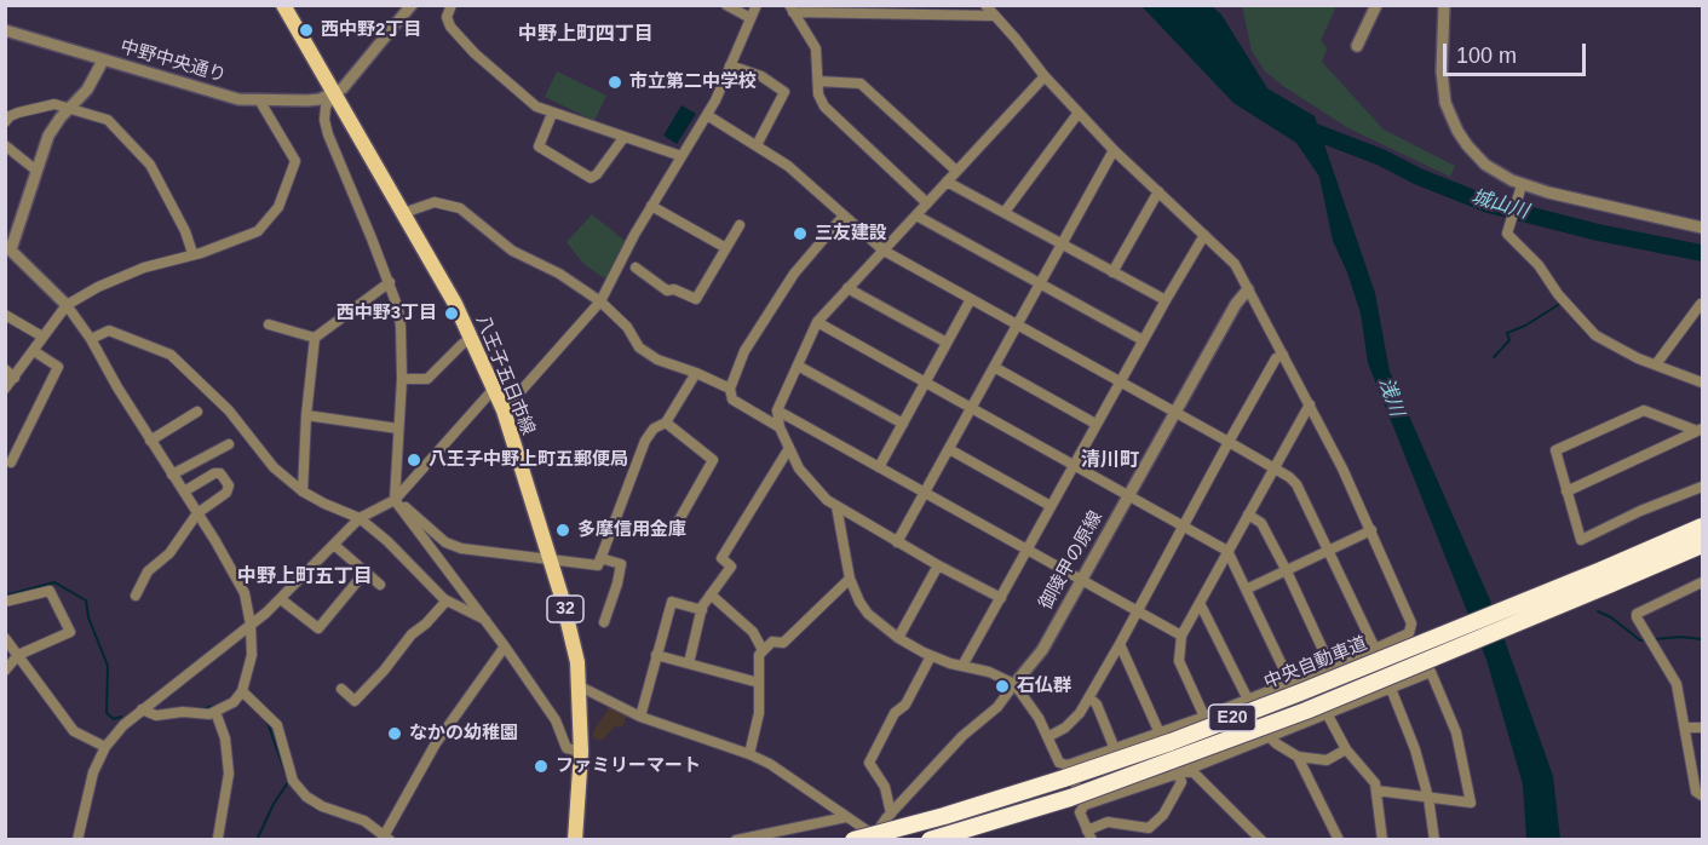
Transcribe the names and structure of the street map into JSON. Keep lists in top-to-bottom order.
{
  "streets": {
    "highway": ["中央自動車道", "E20"],
    "main road": ["八王子五日市線", "32"],
    "street": ["中野中央通り", "御陵甲の原線"]
  },
  "crossings": [
    ["中野中央通り", "八王子五日市線"]
  ],
  "districts": ["中野上町四丁目", "清川町", "中野上町五丁目"],
  "water": ["城山川", "浅川"],
  "places": [
    "西中野2丁目",
    "市立第二中学校",
    "三友建設",
    "西中野3丁目",
    "八王子中野上町五郵便局",
    "多摩信用金庫",
    "石仏群",
    "なかの幼稚園",
    "ファミリーマート"
  ],
  "scale_bar": "100 m"
}
